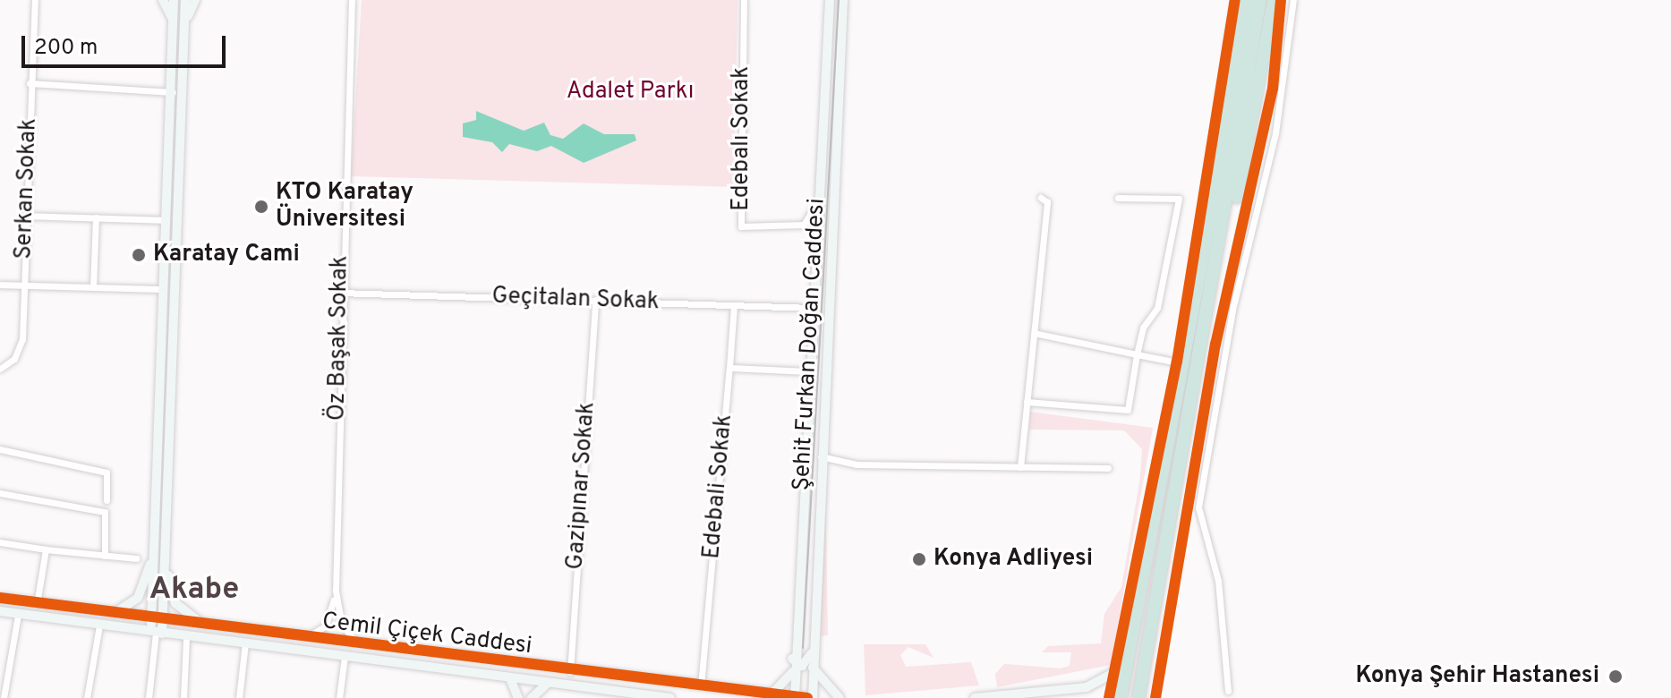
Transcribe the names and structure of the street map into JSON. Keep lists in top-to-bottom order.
{
  "streets": {
    "street": [
      "Edebalı Sokak",
      "Serkan Sokak",
      "Geçitalan Sokak",
      "Öz Başak Sokak",
      "Şehit Furkan Doğan Caddesi",
      "Gazipınar Sokak",
      "Edebali Sokak",
      "Cemil Çiçek Caddesi"
    ]
  },
  "crossings": [
    ["Edebalı Sokak", "Şehit Furkan Doğan Caddesi"],
    ["Geçitalan Sokak", "Öz Başak Sokak"],
    ["Geçitalan Sokak", "Şehit Furkan Doğan Caddesi"],
    ["Geçitalan Sokak", "Gazipınar Sokak"],
    ["Geçitalan Sokak", "Edebali Sokak"],
    ["Şehit Furkan Doğan Caddesi", "Cemil Çiçek Caddesi"],
    ["Gazipınar Sokak", "Cemil Çiçek Caddesi"],
    ["Edebali Sokak", "Cemil Çiçek Caddesi"]
  ],
  "districts": ["Akabe"],
  "parks": ["Adalet Parkı"],
  "places": [
    "KTO Karatay Üniversitesi",
    "Karatay Cami",
    "Konya Adliyesi",
    "Konya Şehir Hastanesi"
  ],
  "scale_bar": "200 m"
}
